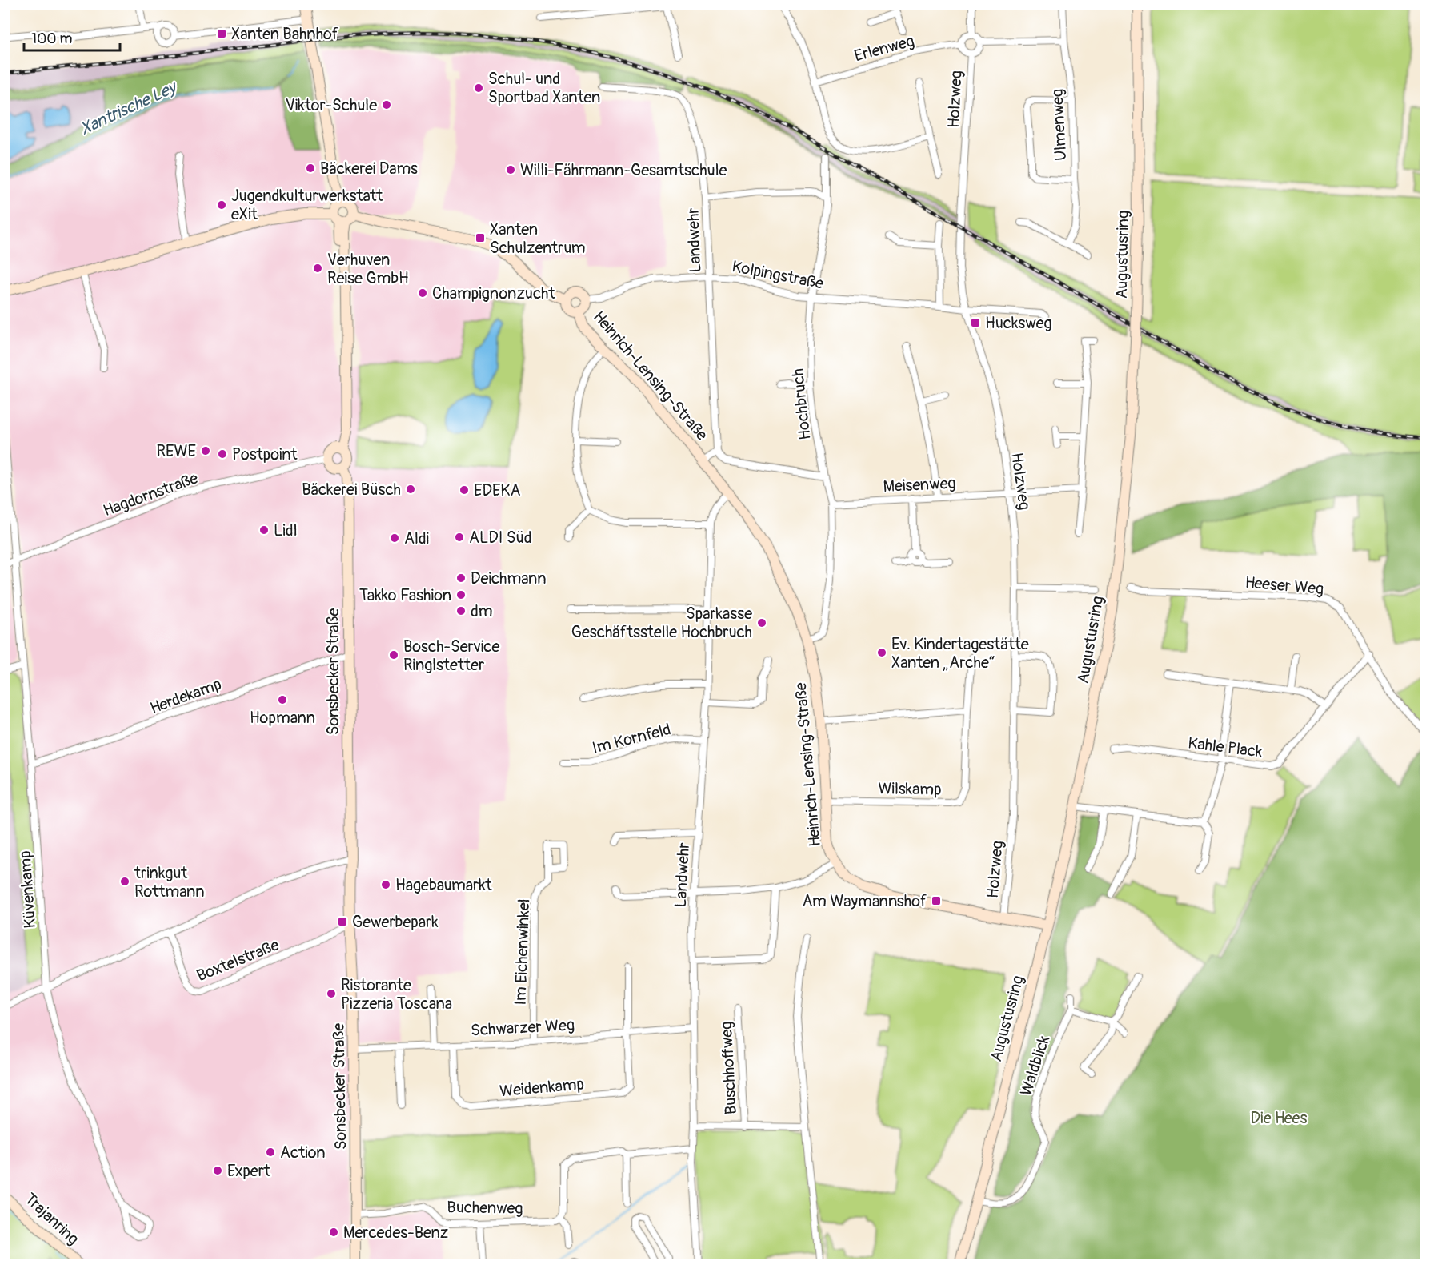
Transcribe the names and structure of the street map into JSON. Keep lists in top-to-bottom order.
{
  "streets": {
    "street": [
      "Erlenweg",
      "Holzweg",
      "Ulmenweg",
      "Landwehr",
      "Augustusring",
      "Kolpingstraße",
      "Heinrich-Lensing-Straße",
      "Hochbruch",
      "Meisenweg",
      "Hagdornstraße",
      "Heeser Weg",
      "Sonsbecker Straße",
      "Herdekamp",
      "Im Kornfeld",
      "Kahle Plack",
      "Wilskamp",
      "Küvenkamp",
      "Im Eichenwinkel",
      "Boxtelstraße",
      "Schwarzer Weg",
      "Waldblick",
      "Buschhoffweg",
      "Weidenkamp",
      "Buchenweg",
      "Trajanring"
    ]
  },
  "crossings": [
    ["Erlenweg", "Holzweg"],
    ["Holzweg", "Kolpingstraße"],
    ["Holzweg", "Heinrich-Lensing-Straße"],
    ["Holzweg", "Meisenweg"],
    ["Landwehr", "Kolpingstraße"],
    ["Landwehr", "Heinrich-Lensing-Straße"],
    ["Landwehr", "Im Kornfeld"],
    ["Landwehr", "Schwarzer Weg"],
    ["Augustusring", "Heinrich-Lensing-Straße"],
    ["Augustusring", "Waldblick"],
    ["Kolpingstraße", "Heinrich-Lensing-Straße"],
    ["Kolpingstraße", "Hochbruch"],
    ["Heinrich-Lensing-Straße", "Hochbruch"],
    ["Heinrich-Lensing-Straße", "Wilskamp"],
    ["Hochbruch", "Meisenweg"],
    ["Hagdornstraße", "Sonsbecker Straße"],
    ["Hagdornstraße", "Küvenkamp"],
    ["Heeser Weg", "Kahle Plack"],
    ["Sonsbecker Straße", "Herdekamp"],
    ["Sonsbecker Straße", "Boxtelstraße"],
    ["Sonsbecker Straße", "Schwarzer Weg"],
    ["Sonsbecker Straße", "Buchenweg"],
    ["Herdekamp", "Küvenkamp"],
    ["Im Eichenwinkel", "Schwarzer Weg"],
    ["Schwarzer Weg", "Weidenkamp"]
  ],
  "water": ["Xantrische Ley"],
  "parks": ["Die Hees"],
  "places": {
    "transit": [
      "Xanten Bahnhof",
      "Xanten Schulzentrum",
      "Hucksweg",
      "Am Waymannshof",
      "Gewerbepark"
    ],
    "other": [
      "Schul- und Sportbad Xanten",
      "Viktor-Schule",
      "Bäckerei Dams",
      "Willi-Fährmann-Gesamtschule",
      "Jugendkulturwerkstatt eXit",
      "Verhuven Reise GmbH",
      "Champignonzucht",
      "REWE",
      "Postpoint",
      "Bäckerei Büsch",
      "EDEKA",
      "Lidl",
      "ALDI Süd",
      "Aldi",
      "Deichmann",
      "Takko Fashion",
      "dm",
      "Sparkasse Geschäftsstelle Hochbruch",
      "Ev. Kindertagestätte Xanten „Arche“",
      "Bosch-Service Ringlstetter",
      "Hopmann",
      "trinkgut Rottmann",
      "Hagebaumarkt",
      "Ristorante Pizzeria Toscana",
      "Action",
      "Expert",
      "Mercedes-Benz"
    ]
  },
  "scale_bar": "100 m"
}
